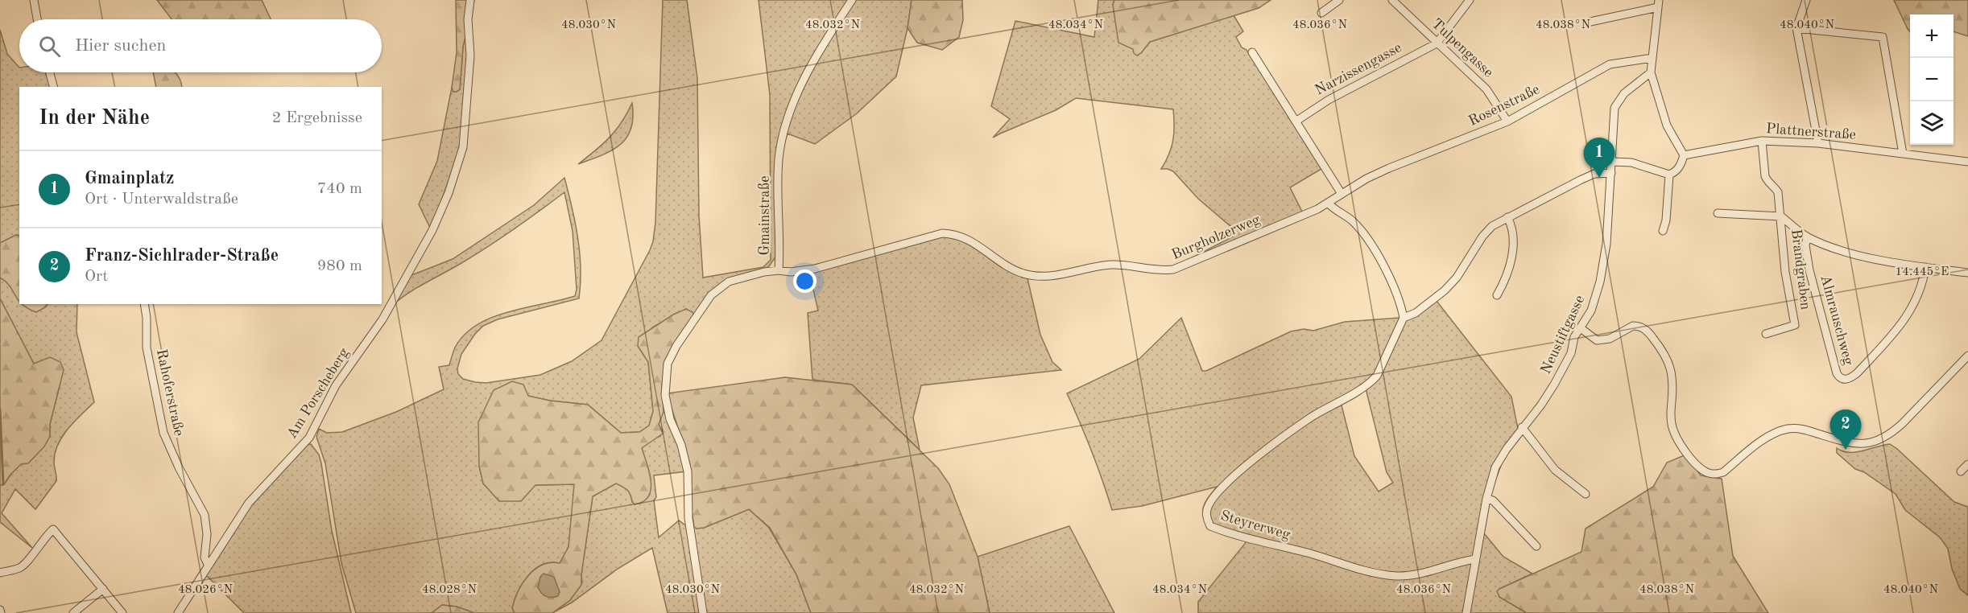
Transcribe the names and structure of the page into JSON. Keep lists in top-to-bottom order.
{
  "streets": {
    "street": [
      "Tulpengasse",
      "Narzissengasse",
      "Rosenstraße",
      "Plattnerstraße",
      "Gmainstraße",
      "Burgholzerweg",
      "Brandgraben",
      "Almrauschweg",
      "Neustiftgasse",
      "Rahoferstraße",
      "Am Porscheberg",
      "Steyrerweg"
    ]
  },
  "crossings": [
    ["Tulpengasse", "Narzissengasse"],
    ["Tulpengasse", "Rosenstraße"],
    ["Rosenstraße", "Burgholzerweg"],
    ["Gmainstraße", "Burgholzerweg"],
    ["Neustiftgasse", "Steyrerweg"],
    ["Rahoferstraße", "Am Porscheberg"]
  ],
  "page": {
    "map_buttons": ["+", "−"],
    "search": "Hier suchen",
    "heading": ["In der Nähe", "2 Ergebnisse"],
    "pins": ["1", "2"],
    "list": [
      {
        "mark": "1",
        "name": "Gmainplatz",
        "note": "Ort · Unterwaldstraße",
        "value": "740 m"
      },
      {
        "mark": "2",
        "name": "Franz-Sichlrader-Straße",
        "note": "Ort",
        "value": "980 m"
      }
    ]
  },
  "coordinates": [
    "48.036°N",
    "48.040°N",
    "48.030°N",
    "48.032°N",
    "48.034°N",
    "48.038°N",
    "14.445°E",
    "48.026°N",
    "48.028°N"
  ]
}
